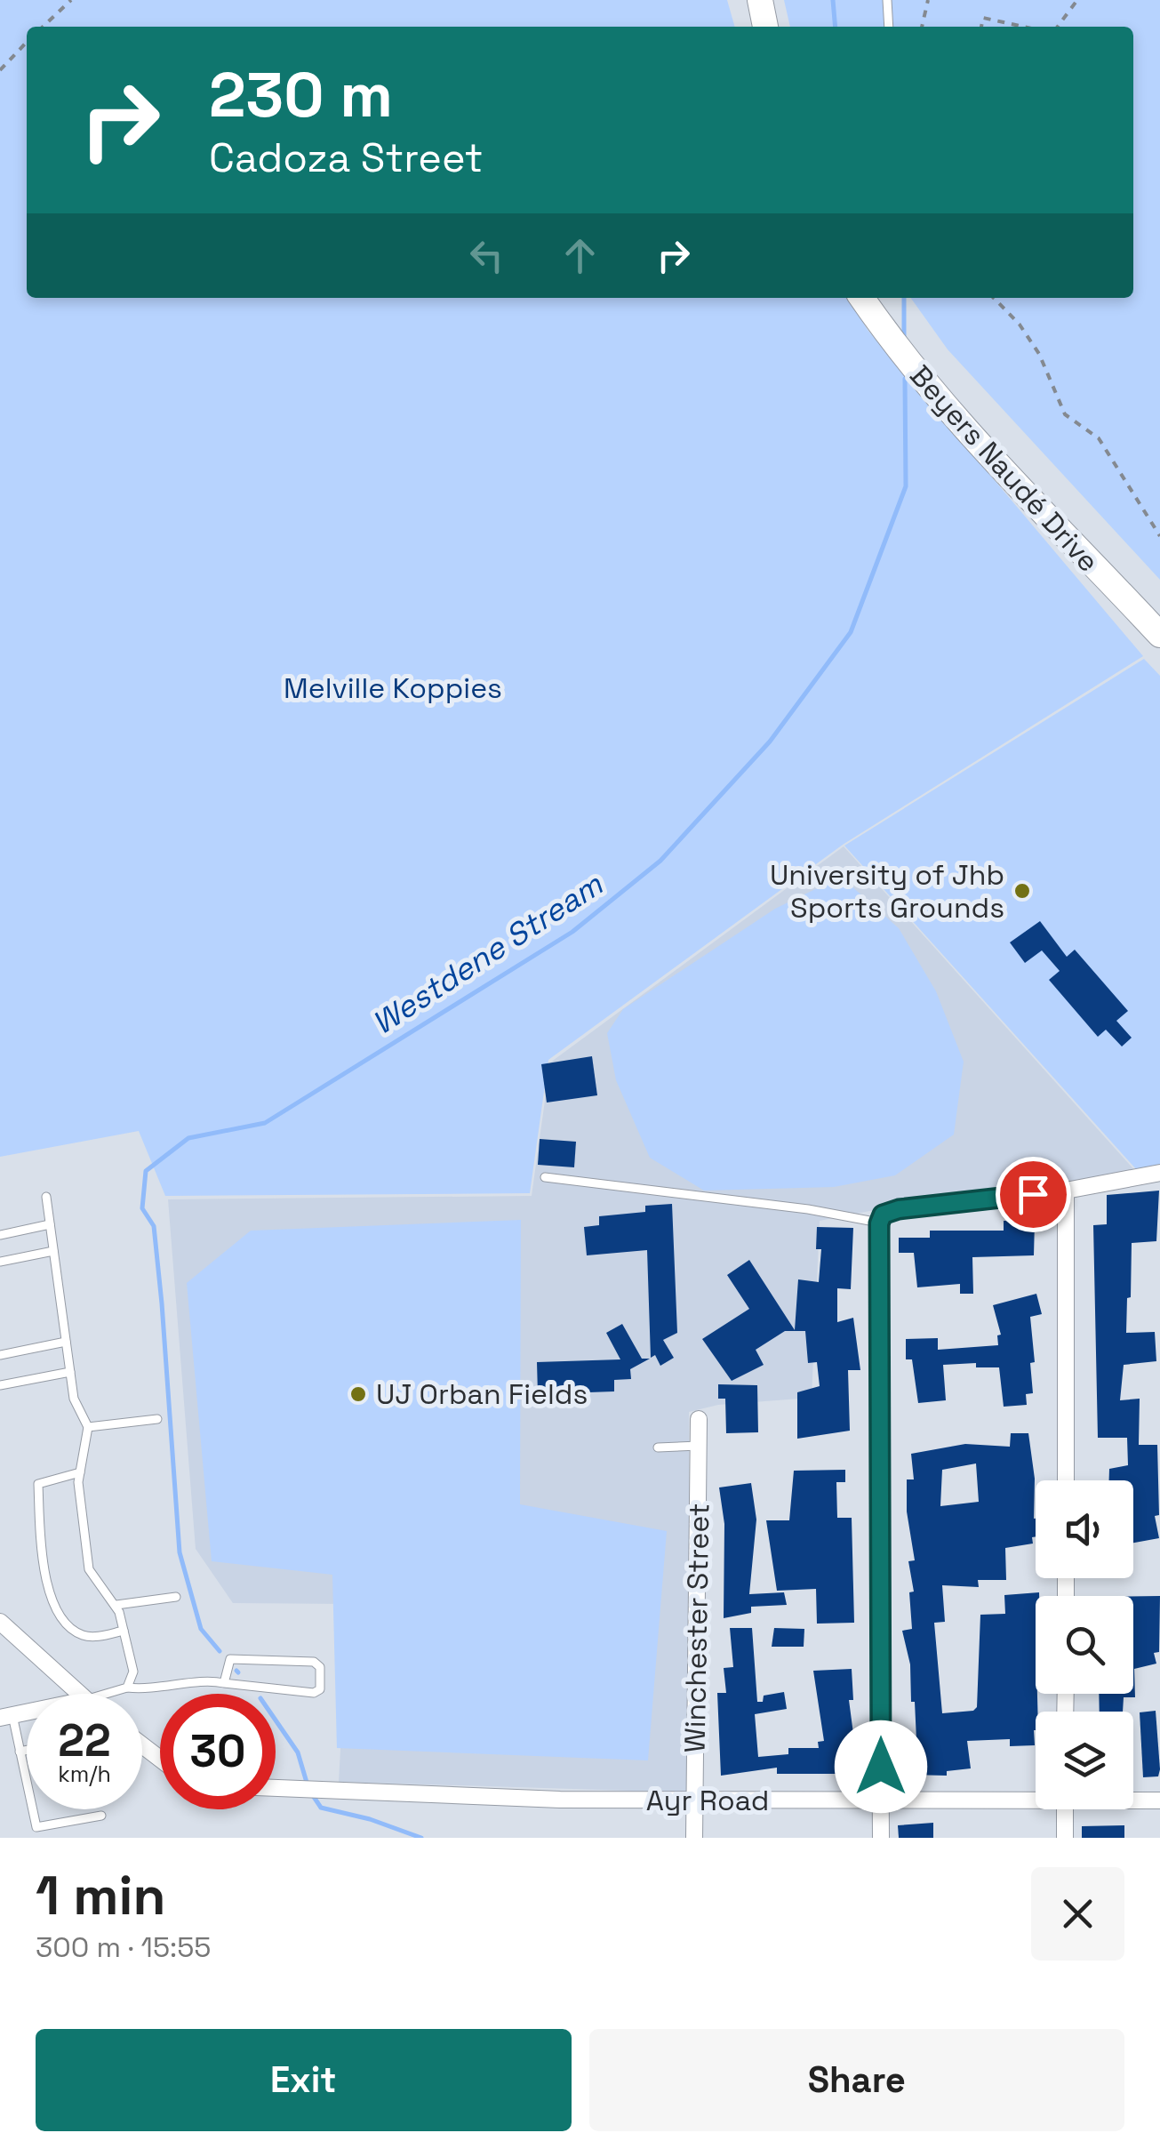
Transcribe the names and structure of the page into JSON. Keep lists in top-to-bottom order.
{
  "streets": {
    "main road": ["Beyers Naudé Drive"],
    "street": ["Winchester Street", "Ayr Road"]
  },
  "crossings": [
    ["Winchester Street", "Ayr Road"]
  ],
  "water": ["Westdene Stream"],
  "parks": ["Melville Koppies"],
  "places": ["University of Jhb Sports Grounds", "UJ Orban Fields"],
  "page": {
    "turn": ["230 m", "Cadoza Street"],
    "speed": "22 km/h",
    "limit": "30",
    "heading": ["1 min", "300 m · 15:55"],
    "buttons": ["Exit", "Share"]
  }
}
